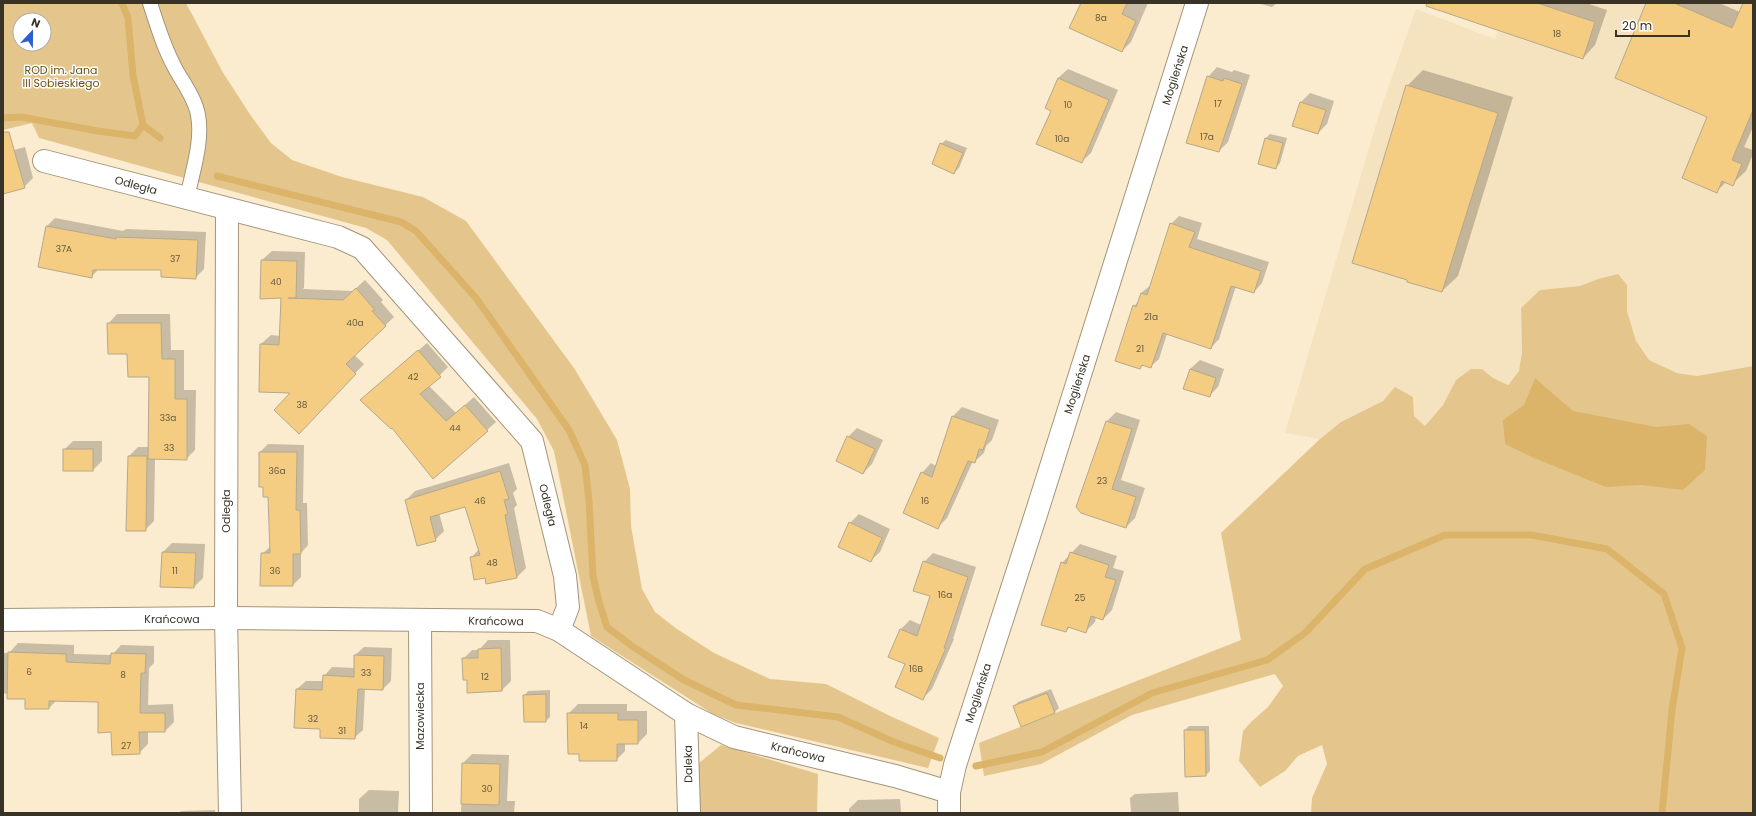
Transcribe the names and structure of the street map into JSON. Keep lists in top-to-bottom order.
{
  "streets": {
    "street": [
      "Mogileńska",
      "Odległa",
      "Krańcowa",
      "Mazowiecka",
      "Daleka"
    ]
  },
  "crossings": [
    ["Mogileńska", "Krańcowa"],
    ["Odległa", "Krańcowa"],
    ["Krańcowa", "Mazowiecka"],
    ["Krańcowa", "Daleka"]
  ],
  "parks": ["ROD im. Jana III Sobieskiego"],
  "house_numbers": [
    "8a",
    "18",
    "17",
    "10",
    "17a",
    "10a",
    "37A",
    "37",
    "40",
    "21a",
    "40a",
    "21",
    "42",
    "38",
    "33a",
    "44",
    "33",
    "36a",
    "23",
    "46",
    "16",
    "48",
    "11",
    "36",
    "16a",
    "25",
    "16B",
    "6",
    "33",
    "8",
    "12",
    "32",
    "14",
    "31",
    "27",
    "30"
  ],
  "scale_bar": "20 m",
  "north": "top"
}
